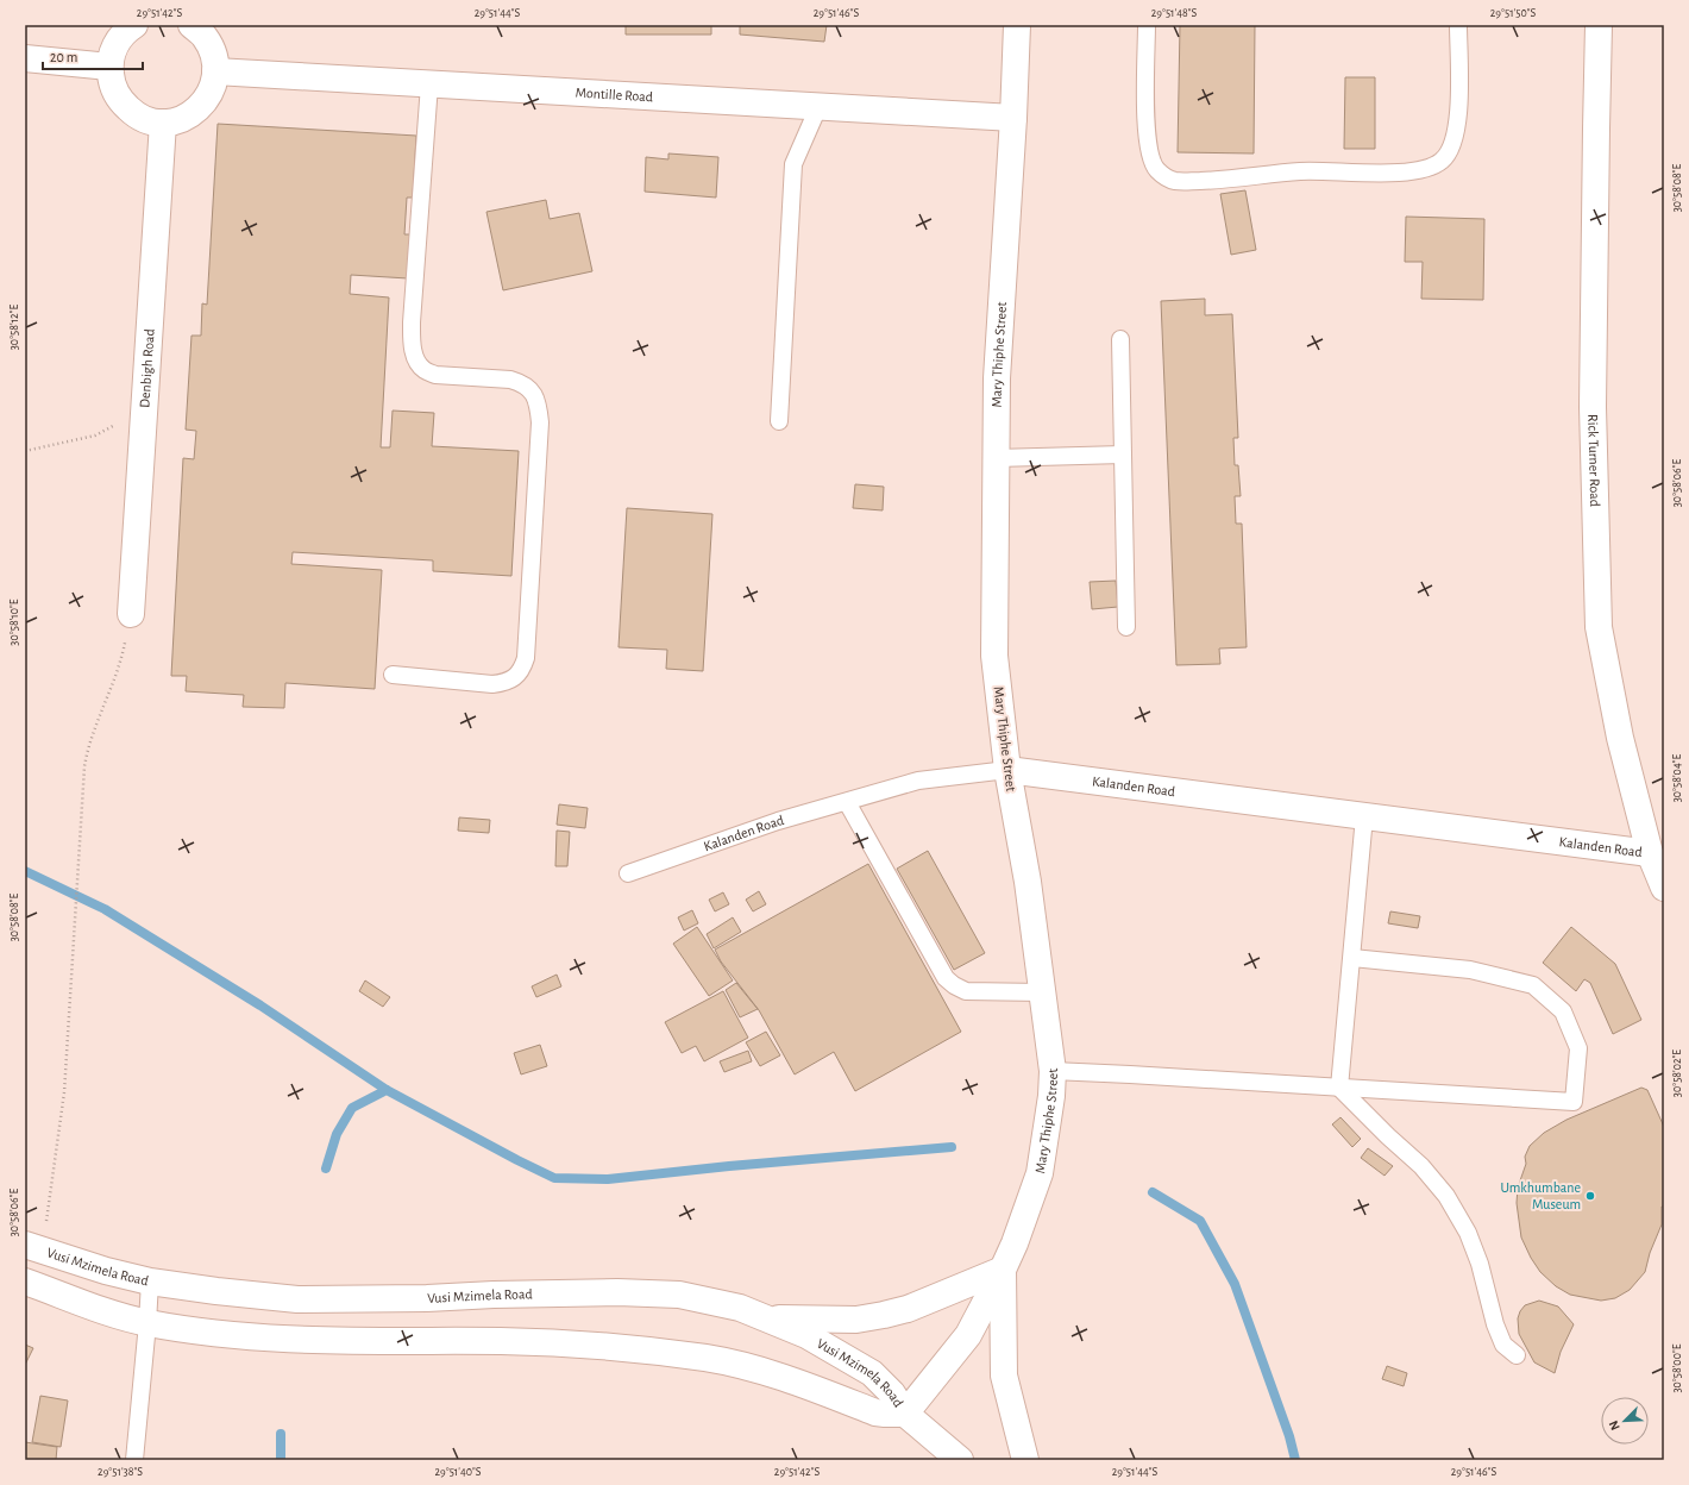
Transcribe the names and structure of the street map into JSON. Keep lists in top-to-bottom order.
{
  "streets": {
    "street": [
      "Montille Road",
      "Mary Thiphe Street",
      "Denbigh Road",
      "Rick Turner Road",
      "Kalanden Road",
      "Vusi Mzimela Road"
    ]
  },
  "crossings": [
    ["Montille Road", "Mary Thiphe Street"],
    ["Mary Thiphe Street", "Kalanden Road"],
    ["Mary Thiphe Street", "Vusi Mzimela Road"],
    ["Rick Turner Road", "Kalanden Road"]
  ],
  "places": ["Umkhumbane Museum"],
  "scale_bar": "20 m",
  "north": "bottom left",
  "coordinates": [
    "29°51'42\"S",
    "29°51'44\"S",
    "29°51'46\"S",
    "29°51'48\"S",
    "29°51'50\"S",
    "30°58'08\"E",
    "30°58'12\"E",
    "30°58'06\"E",
    "30°58'10\"E",
    "30°58'04\"E",
    "30°58'02\"E",
    "30°58'00\"E",
    "29°51'38\"S",
    "29°51'40\"S"
  ]
}
